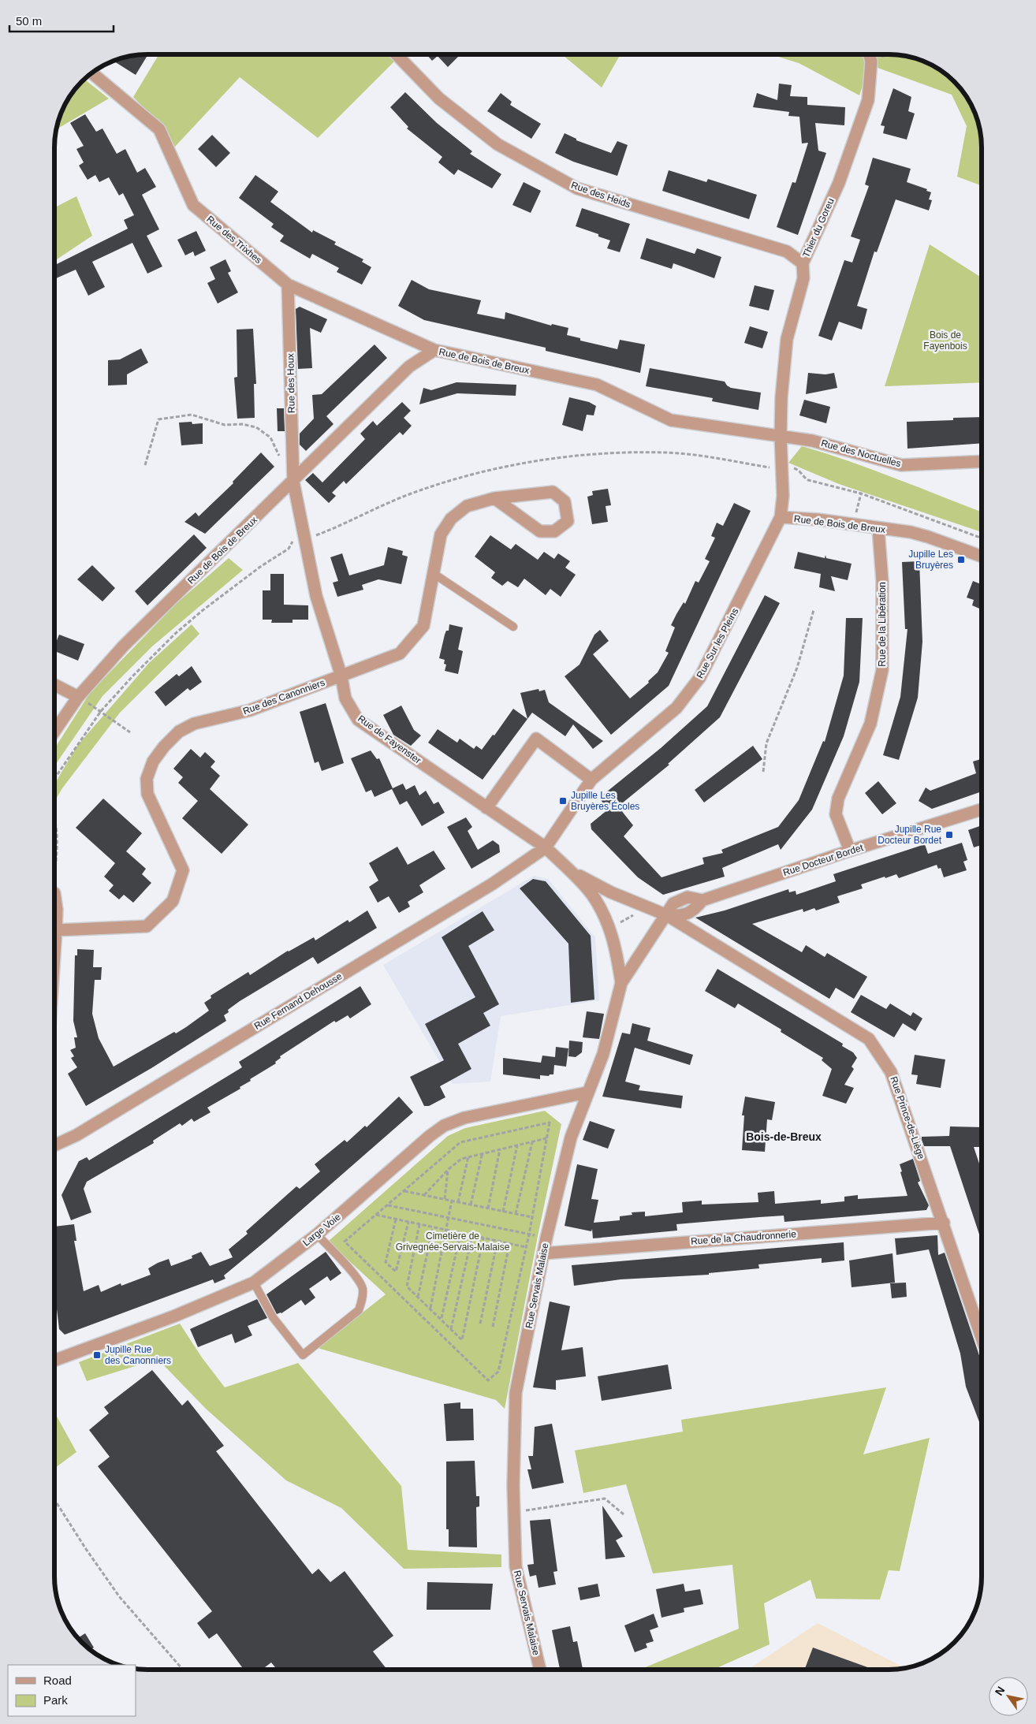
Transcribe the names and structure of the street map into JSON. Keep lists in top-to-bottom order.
{
  "streets": {
    "street": [
      "Rue des Heids",
      "Thier du Goreu",
      "Rue des Trixhes",
      "Rue de Bois de Breux",
      "Rue des Houx",
      "Rue des Noctuelles",
      "Rue de la Libération",
      "Rue Sur les Pleins",
      "Rue des Canonniers",
      "Rue de Fayenster",
      "Rue Docteur Bordet",
      "Rue Fernand Dehousse",
      "Rue Prince-de-Liège",
      "Large Voie",
      "Rue de la Chaudronnerie",
      "Rue Servais Malaise"
    ]
  },
  "crossings": [
    ["Rue des Heids", "Thier du Goreu"],
    ["Thier du Goreu", "Rue de Bois de Breux"],
    ["Thier du Goreu", "Rue des Noctuelles"],
    ["Rue des Trixhes", "Rue de Bois de Breux"],
    ["Rue des Trixhes", "Rue des Houx"],
    ["Rue de Bois de Breux", "Rue des Houx"],
    ["Rue de Bois de Breux", "Rue des Noctuelles"],
    ["Rue de Bois de Breux", "Rue de la Libération"],
    ["Rue de Bois de Breux", "Rue Sur les Pleins"],
    ["Rue de Bois de Breux", "Rue de Fayenster"],
    ["Rue des Houx", "Rue de Fayenster"],
    ["Rue de la Libération", "Rue Docteur Bordet"],
    ["Rue Sur les Pleins", "Rue de Fayenster"],
    ["Rue Sur les Pleins", "Rue Fernand Dehousse"],
    ["Rue des Canonniers", "Rue de Fayenster"],
    ["Rue de Fayenster", "Rue Fernand Dehousse"],
    ["Rue Docteur Bordet", "Rue Prince-de-Liège"],
    ["Rue Docteur Bordet", "Rue Servais Malaise"],
    ["Rue Prince-de-Liège", "Rue de la Chaudronnerie"],
    ["Rue Prince-de-Liège", "Rue Servais Malaise"],
    ["Large Voie", "Rue Servais Malaise"],
    ["Rue de la Chaudronnerie", "Rue Servais Malaise"]
  ],
  "districts": ["Bois-de-Breux"],
  "parks": ["Bois de Fayenbois", "Cimetière de Grivegnée-Servais-Malaise"],
  "places": {
    "transit": [
      "Jupille Les Bruyères",
      "Jupille Les Bruyères Écoles",
      "Jupille Rue Docteur Bordet",
      "Jupille Rue des Canonniers"
    ]
  },
  "legend": ["Road", "Park"],
  "scale_bar": "50 m",
  "north": "top left"
}
